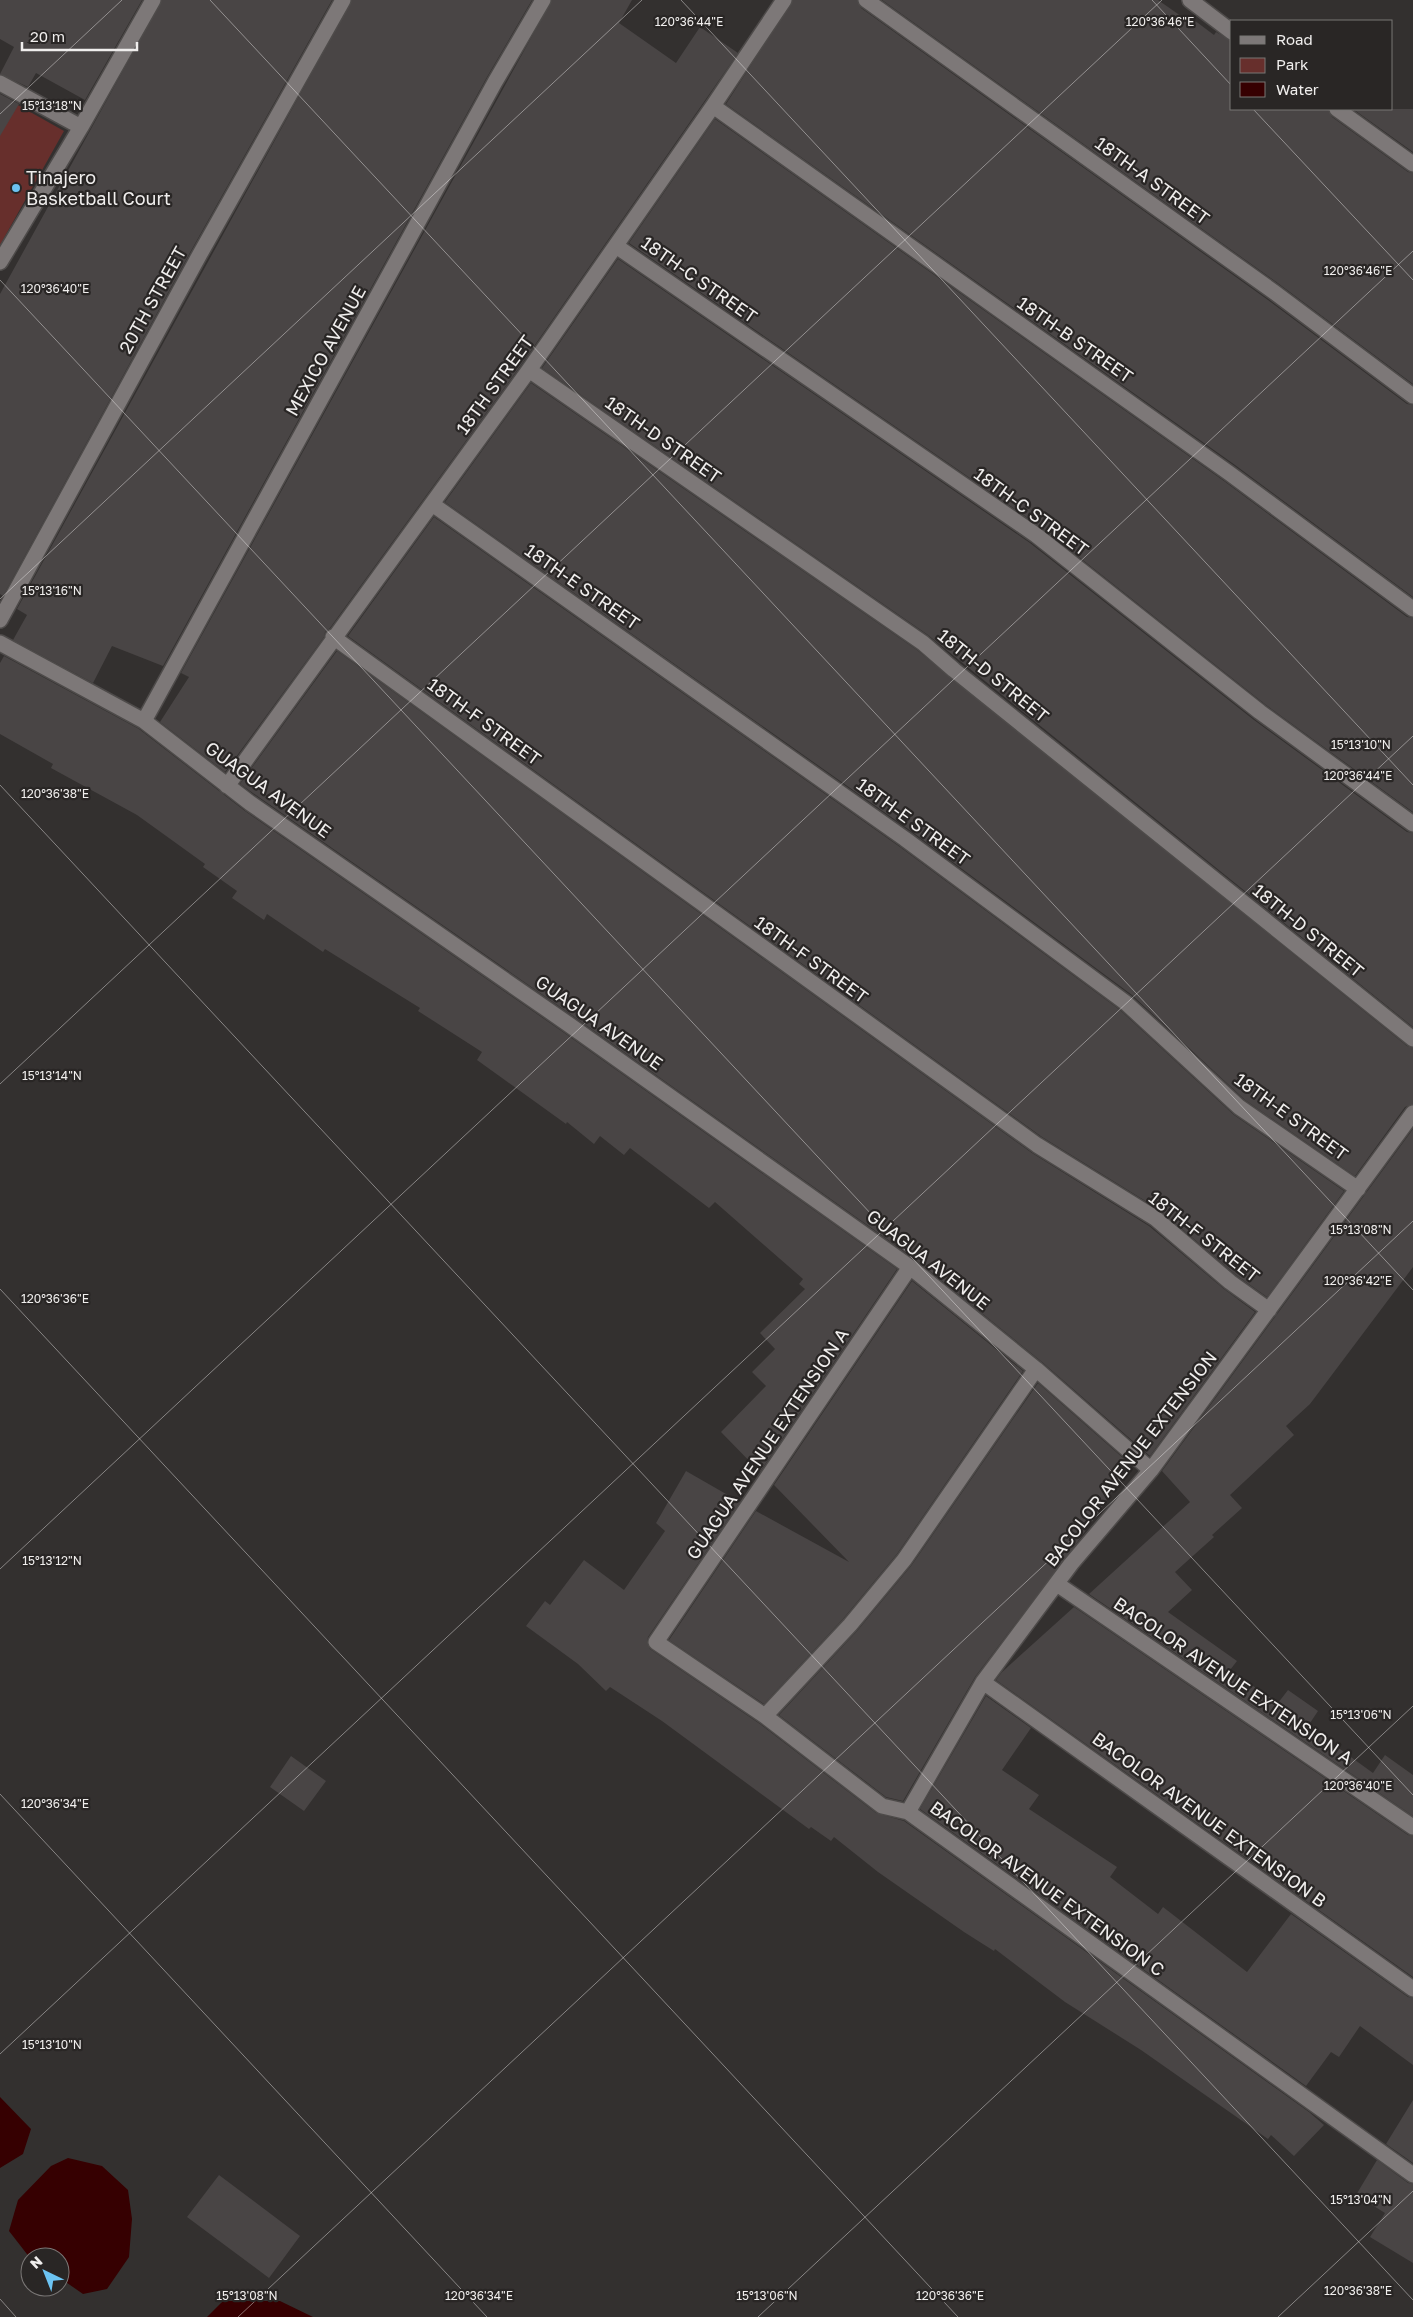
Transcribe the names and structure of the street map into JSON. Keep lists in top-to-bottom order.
{
  "streets": {
    "street": [
      "18TH-A STREET",
      "18TH-C STREET",
      "20TH STREET",
      "18TH-B STREET",
      "MEXICO AVENUE",
      "18TH STREET",
      "18TH-D STREET",
      "18TH-E STREET",
      "18TH-F STREET",
      "GUAGUA AVENUE",
      "GUAGUA AVENUE EXTENSION A",
      "BACOLOR AVENUE EXTENSION",
      "BACOLOR AVENUE EXTENSION A",
      "BACOLOR AVENUE EXTENSION B",
      "BACOLOR AVENUE EXTENSION C"
    ]
  },
  "crossings": [
    ["18TH-C STREET", "18TH STREET"],
    ["18TH-B STREET", "18TH STREET"],
    ["MEXICO AVENUE", "GUAGUA AVENUE"],
    ["18TH STREET", "18TH-D STREET"],
    ["18TH STREET", "18TH-E STREET"],
    ["18TH STREET", "18TH-F STREET"],
    ["18TH STREET", "GUAGUA AVENUE"],
    ["18TH-E STREET", "BACOLOR AVENUE EXTENSION"],
    ["18TH-F STREET", "BACOLOR AVENUE EXTENSION"],
    ["GUAGUA AVENUE", "GUAGUA AVENUE EXTENSION A"],
    ["GUAGUA AVENUE", "BACOLOR AVENUE EXTENSION"],
    ["GUAGUA AVENUE EXTENSION A", "BACOLOR AVENUE EXTENSION C"],
    ["BACOLOR AVENUE EXTENSION", "BACOLOR AVENUE EXTENSION A"],
    ["BACOLOR AVENUE EXTENSION", "BACOLOR AVENUE EXTENSION B"],
    ["BACOLOR AVENUE EXTENSION", "BACOLOR AVENUE EXTENSION C"]
  ],
  "places": ["Tinajero Basketball Court"],
  "legend": ["Road", "Park", "Water"],
  "scale_bar": "20 m",
  "north": "top left",
  "coordinates": [
    "120°36'44\"E",
    "120°36'46\"E",
    "15°13'18\"N",
    "120°36'40\"E",
    "15°13'16\"N",
    "15°13'10\"N",
    "120°36'38\"E",
    "15°13'14\"N",
    "15°13'08\"N",
    "120°36'42\"E",
    "120°36'36\"E",
    "15°13'12\"N",
    "15°13'06\"N",
    "120°36'34\"E",
    "15°13'04\"N"
  ]
}
